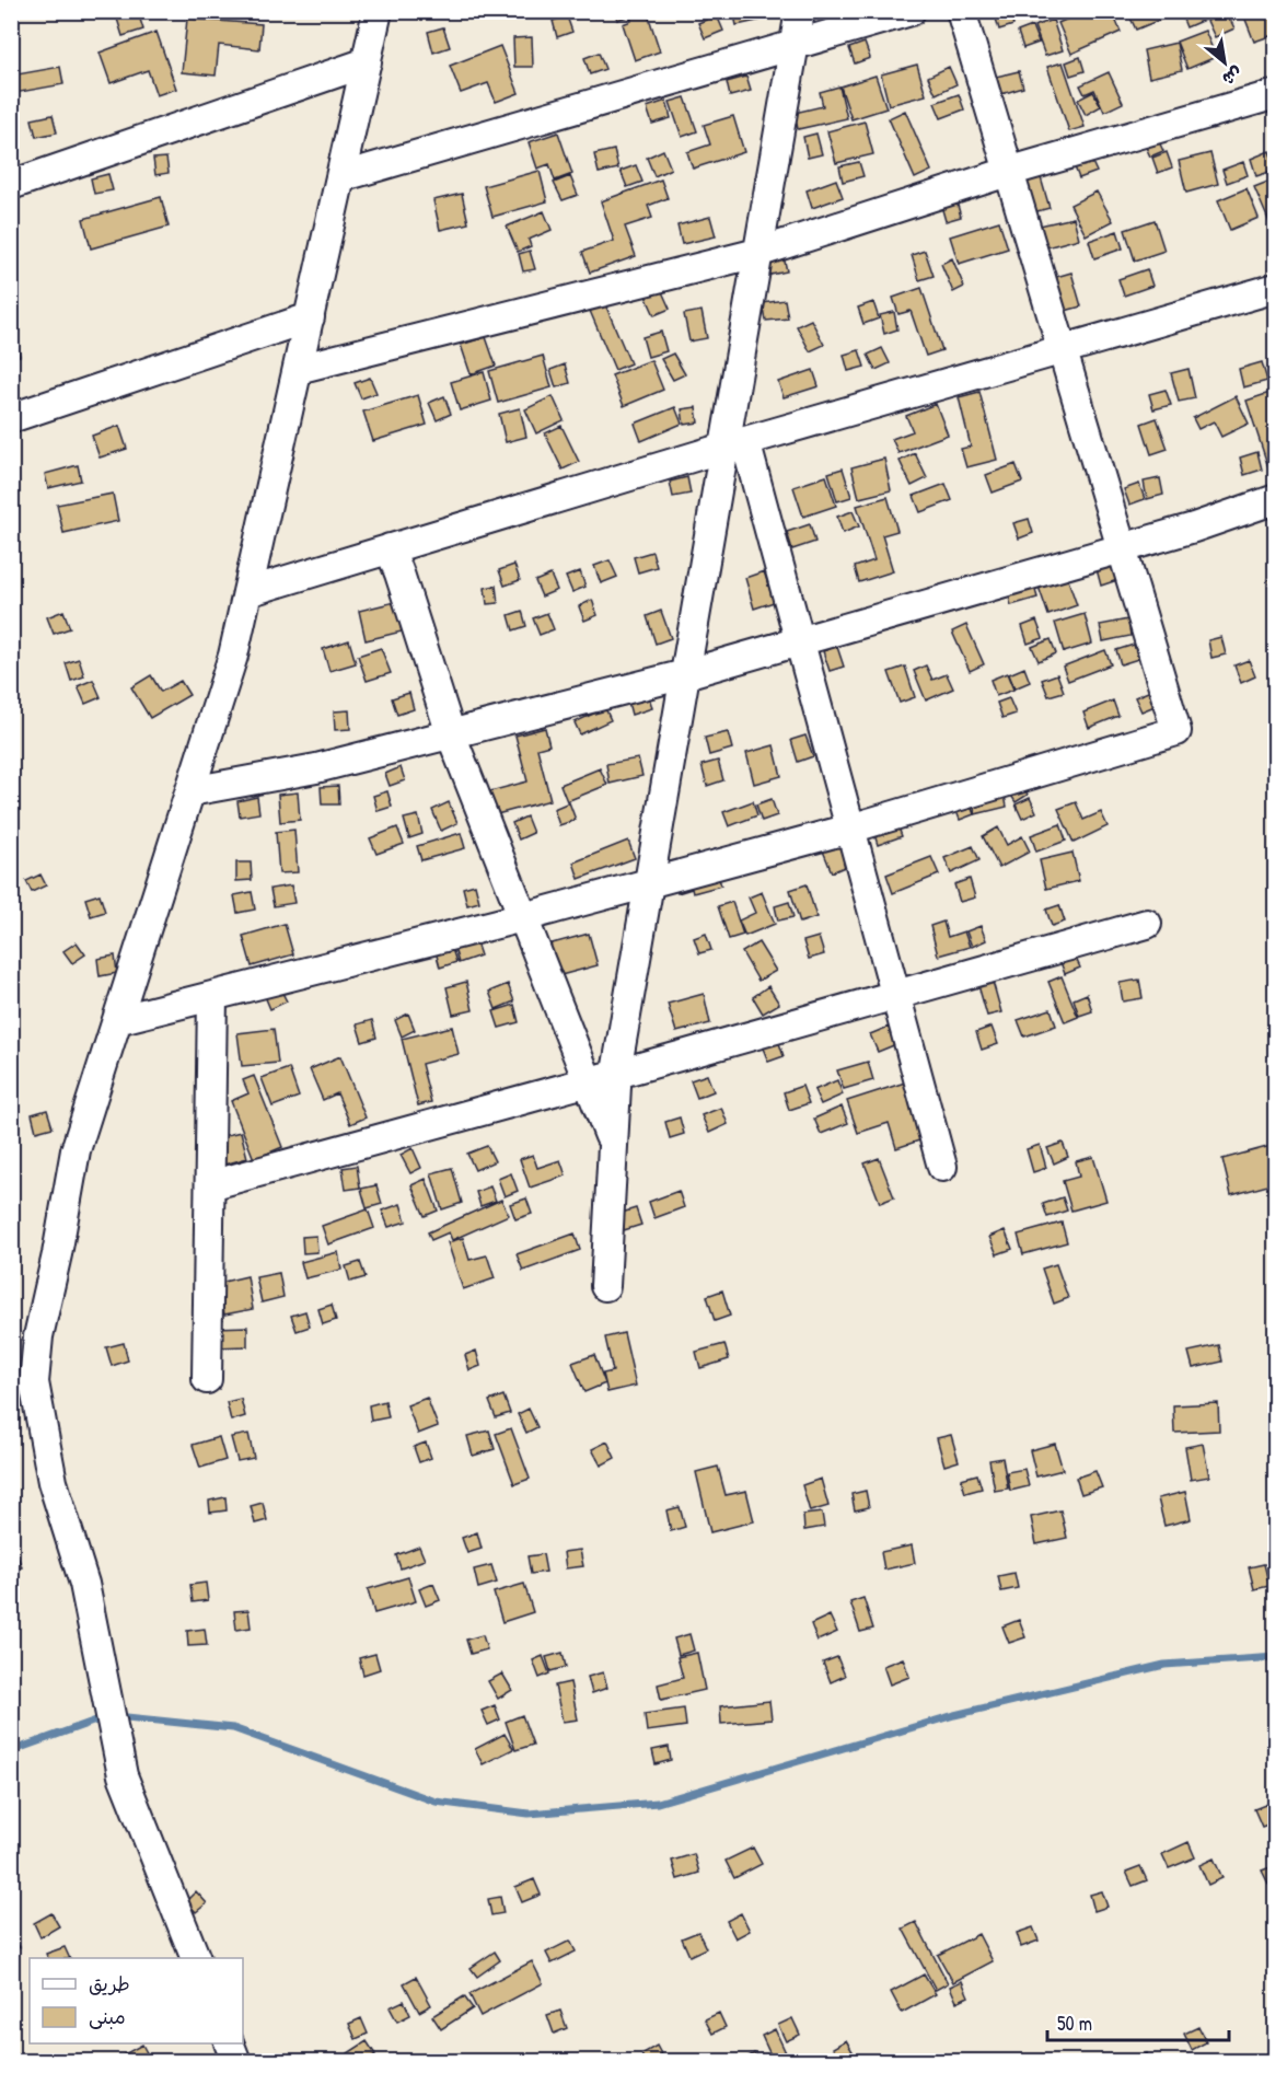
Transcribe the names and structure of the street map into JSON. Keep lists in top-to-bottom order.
{
  "legend": ["طريق", "مبنى"],
  "scale_bar": "50 m",
  "north": "bottom right"
}
